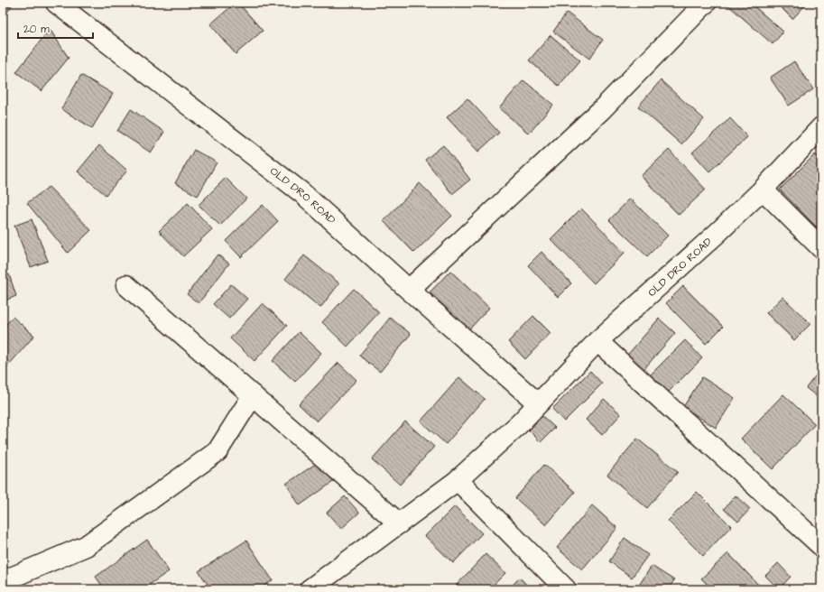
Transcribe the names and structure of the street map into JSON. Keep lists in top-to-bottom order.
{
  "streets": {
    "street": ["OLD DRO ROAD"]
  },
  "scale_bar": "20 m"
}
